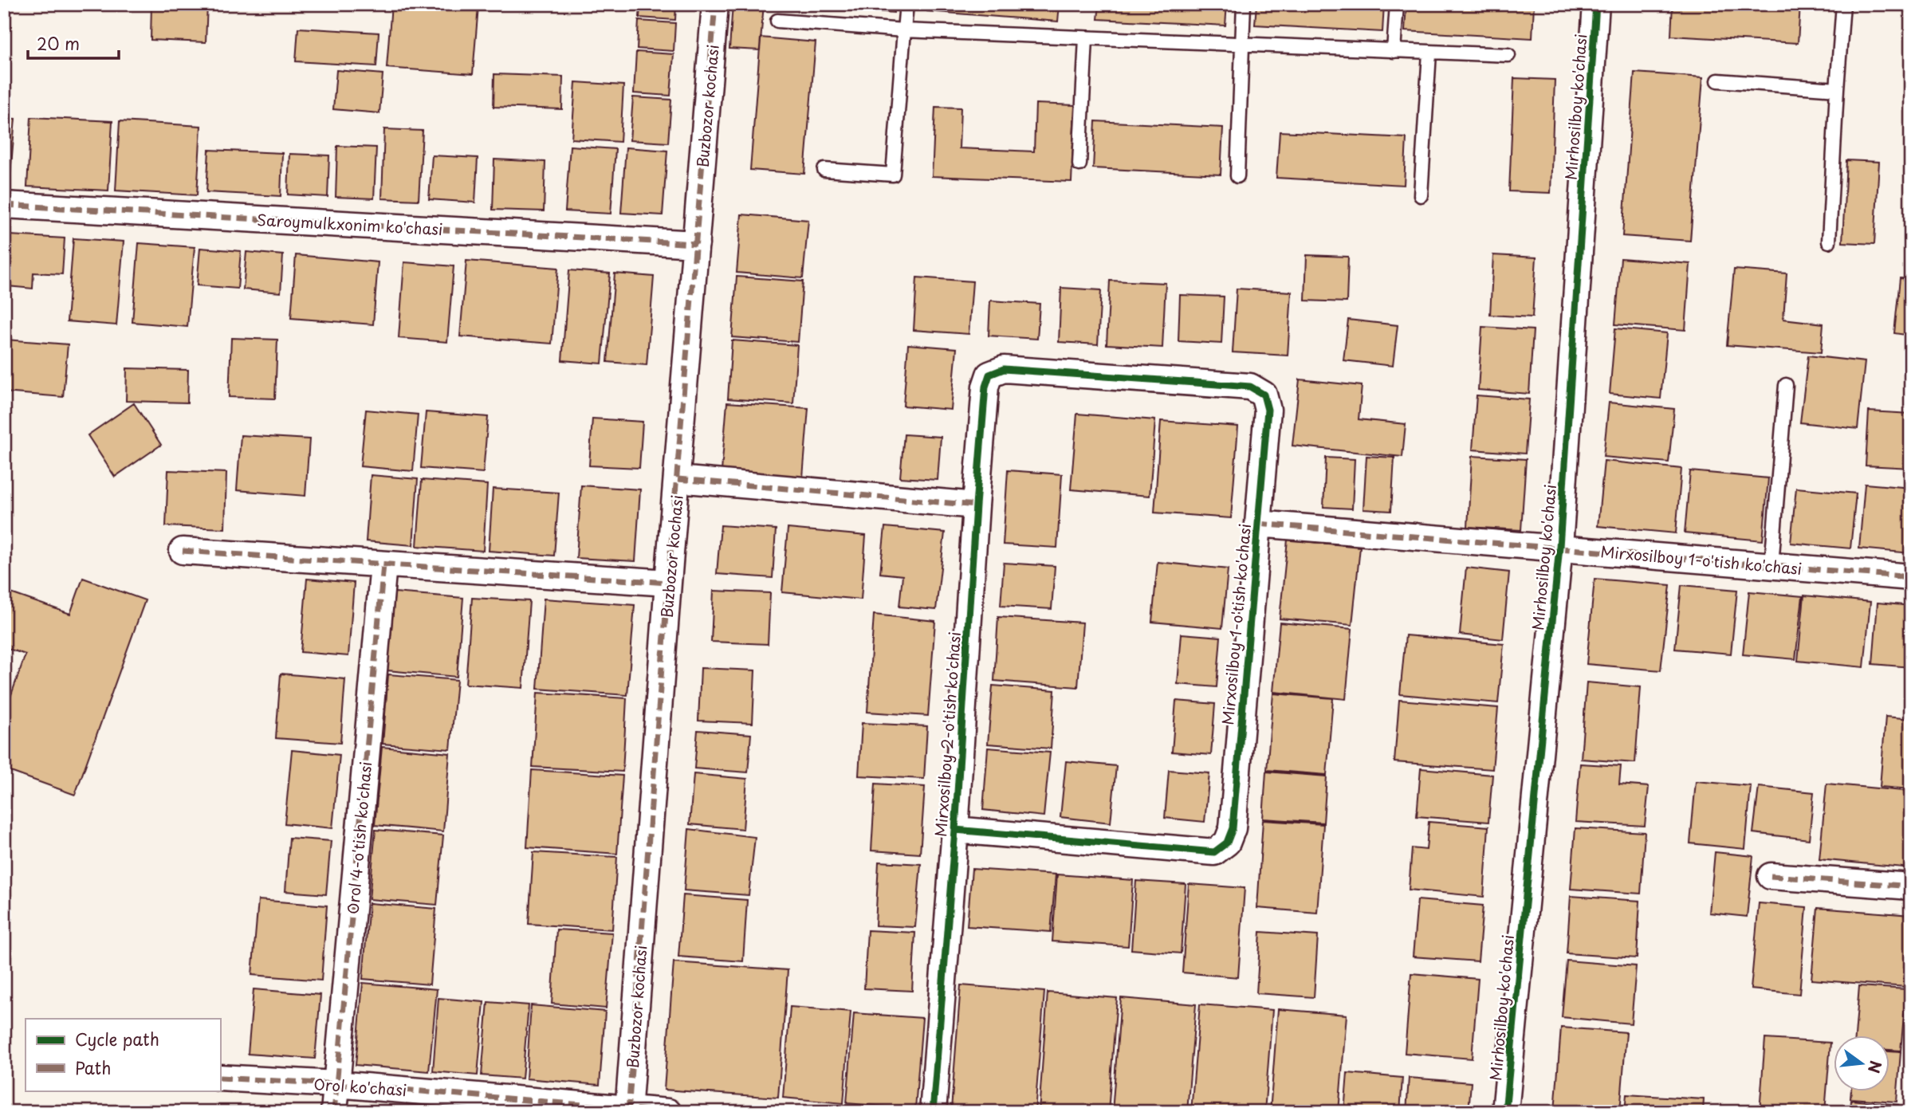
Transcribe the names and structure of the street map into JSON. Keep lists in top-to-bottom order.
{
  "streets": {
    "street": [
      "Buzbozor kochasi",
      "Mirhosilboy ko'chasi",
      "Saroymulkxonim ko'chasi",
      "Mirxosilboy 1-o'tish ko'chasi",
      "Mirxosilboy 2-o'tish ko'chasi",
      "Orol 4-o'tish ko'chasi",
      "Orol ko'chasi"
    ]
  },
  "crossings": [
    ["Buzbozor kochasi", "Saroymulkxonim ko'chasi"],
    ["Buzbozor kochasi", "Orol ko'chasi"],
    ["Mirhosilboy ko'chasi", "Mirxosilboy 1-o'tish ko'chasi"],
    ["Mirxosilboy 1-o'tish ko'chasi", "Mirxosilboy 2-o'tish ko'chasi"],
    ["Orol 4-o'tish ko'chasi", "Orol ko'chasi"]
  ],
  "legend": ["Cycle path", "Path"],
  "scale_bar": "20 m",
  "north": "right"
}
